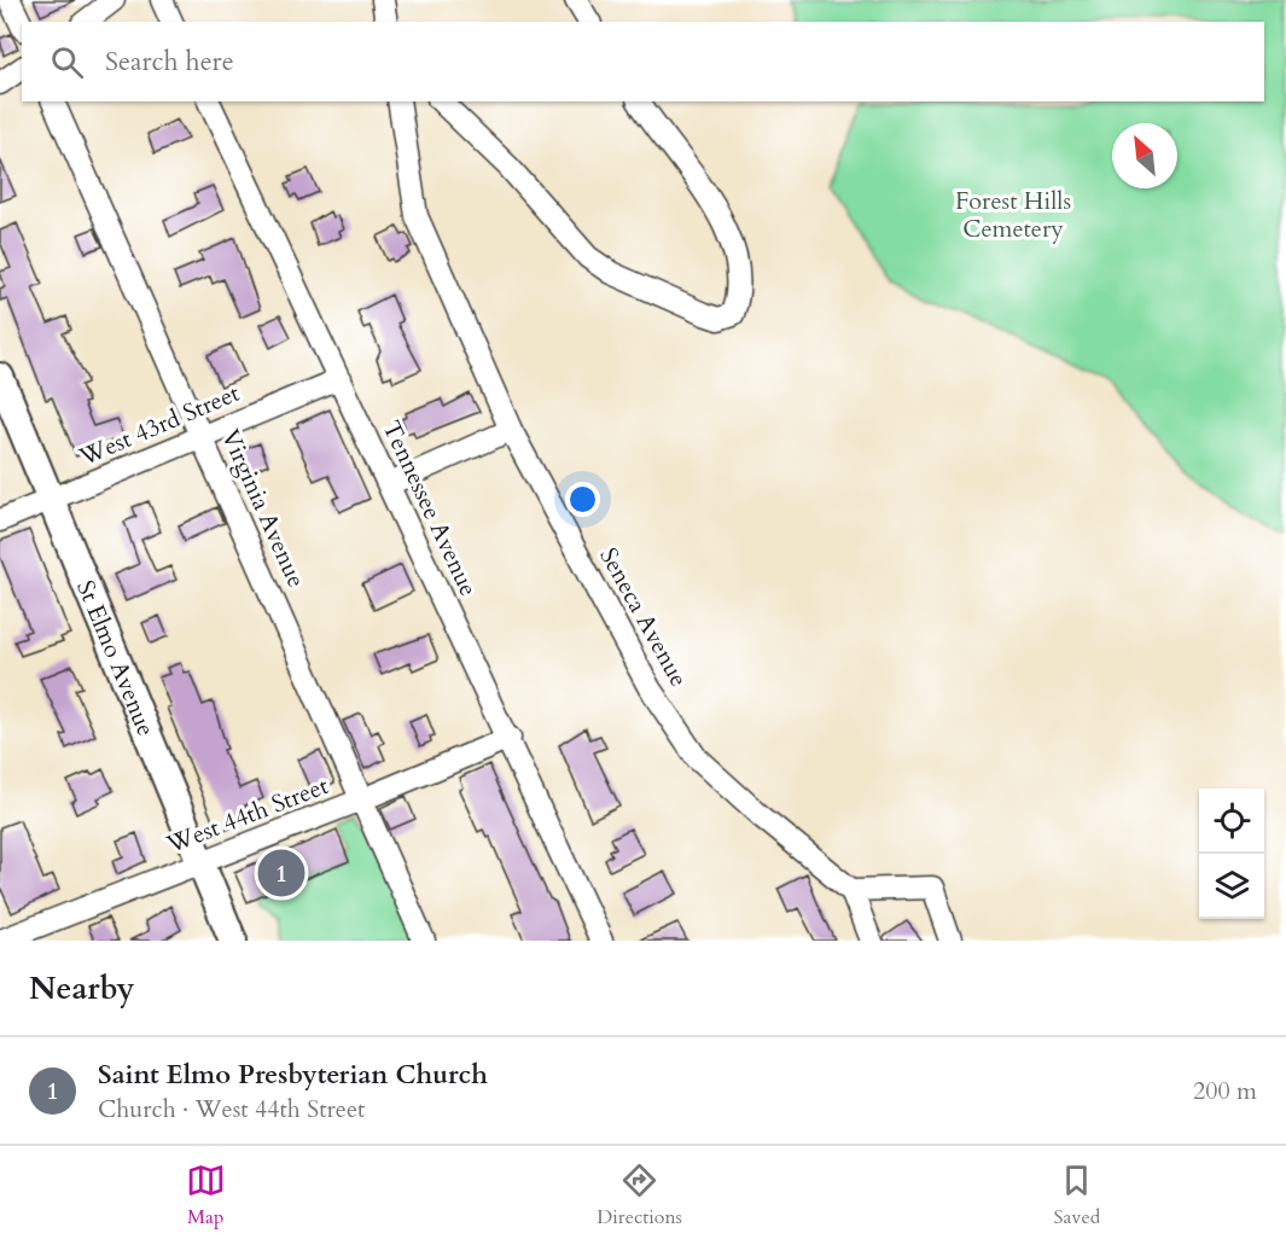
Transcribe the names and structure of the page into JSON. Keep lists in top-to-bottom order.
{
  "streets": {
    "main road": ["St Elmo Avenue"],
    "street": [
      "West 43rd Street",
      "Virginia Avenue",
      "Tennessee Avenue",
      "Seneca Avenue",
      "West 44th Street"
    ]
  },
  "crossings": [
    ["West 43rd Street", "Virginia Avenue"],
    ["West 43rd Street", "Tennessee Avenue"],
    ["West 43rd Street", "St Elmo Avenue"],
    ["Virginia Avenue", "West 44th Street"],
    ["Tennessee Avenue", "West 44th Street"],
    ["St Elmo Avenue", "West 44th Street"]
  ],
  "parks": ["Forest Hills Cemetery"],
  "north": "top left",
  "page": {
    "search": "Search here",
    "pins": "1",
    "heading": "Nearby",
    "list": [
      {
        "mark": "1",
        "name": "Saint Elmo Presbyterian Church",
        "note": "Church · West 44th Street",
        "value": "200 m"
      }
    ],
    "nav": ["Map", "Directions", "Saved"]
  }
}
